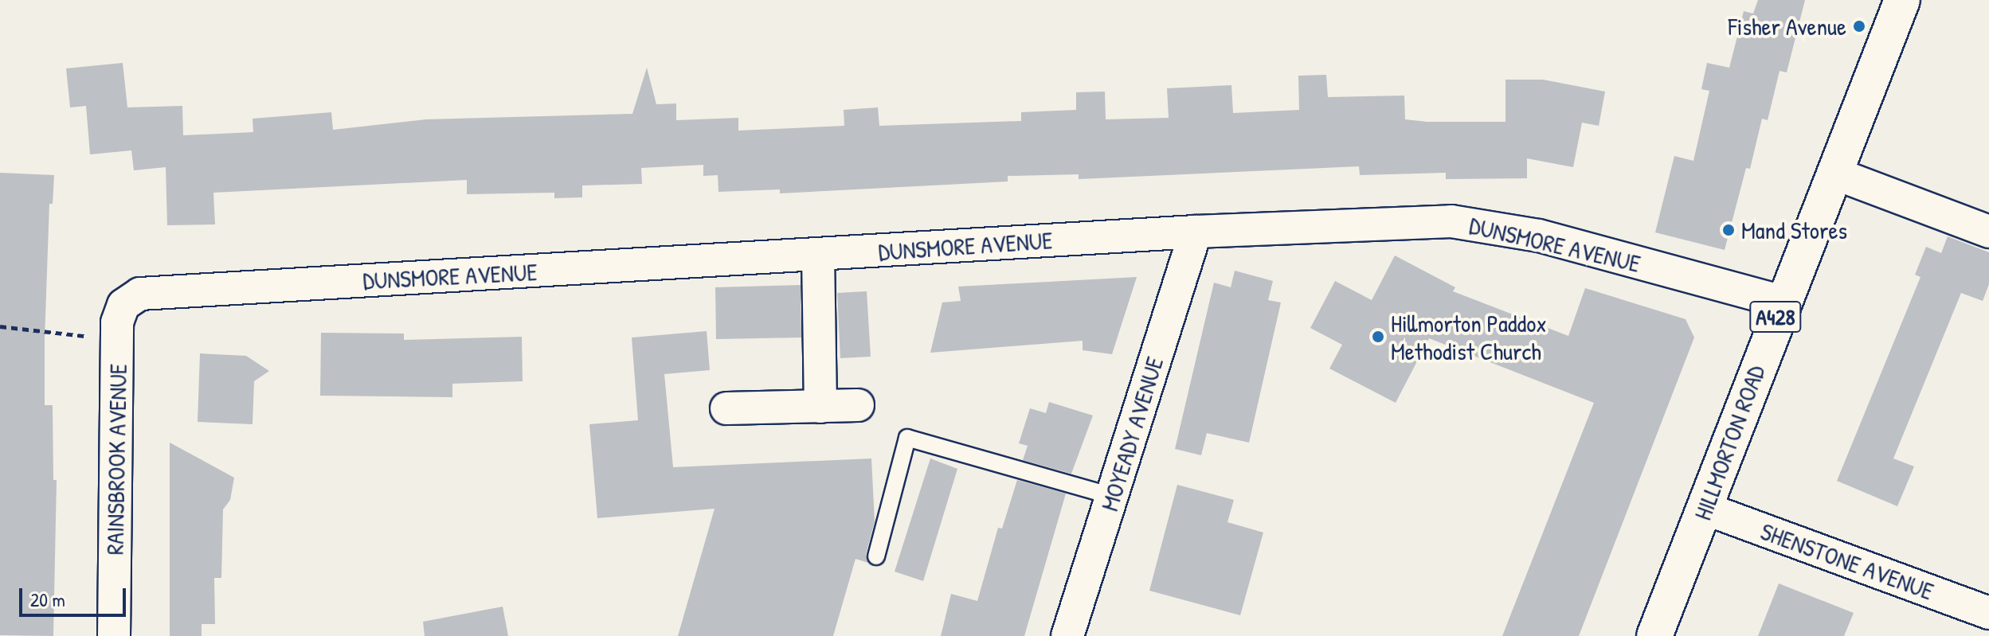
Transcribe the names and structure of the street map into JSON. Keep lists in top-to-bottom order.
{
  "streets": {
    "highway": ["A428", "HILLMORTON ROAD"],
    "street": [
      "DUNSMORE AVENUE",
      "MOYEADY AVENUE",
      "RAINSBROOK AVENUE",
      "SHENSTONE AVENUE"
    ]
  },
  "crossings": [
    ["DUNSMORE AVENUE", "MOYEADY AVENUE"],
    ["DUNSMORE AVENUE", "HILLMORTON ROAD"],
    ["DUNSMORE AVENUE", "RAINSBROOK AVENUE"],
    ["HILLMORTON ROAD", "SHENSTONE AVENUE"]
  ],
  "places": ["Fisher Avenue", "Mand Stores", "Hillmorton Paddox Methodist Church"],
  "scale_bar": "20 m"
}
